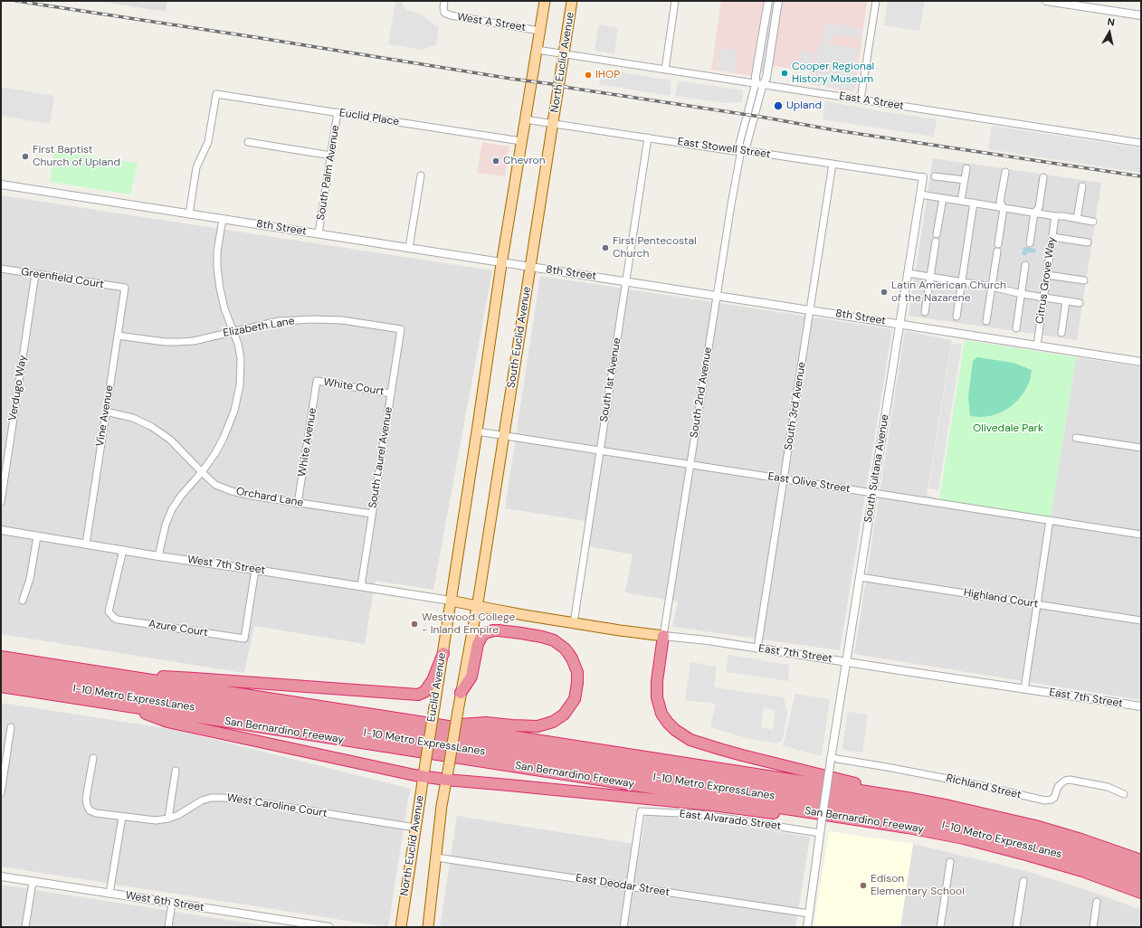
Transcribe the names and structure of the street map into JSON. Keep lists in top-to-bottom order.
{
  "streets": {
    "highway": ["I-10 Metro ExpressLanes", "San Bernardino Freeway"],
    "main road": [
      "North Euclid Avenue",
      "South Euclid Avenue",
      "East 7th Street",
      "Euclid Avenue"
    ],
    "street": [
      "West A Street",
      "East A Street",
      "Euclid Place",
      "East Stowell Street",
      "South Palm Avenue",
      "8th Street",
      "Greenfield Court",
      "Citrus Grove Way",
      "Elizabeth Lane",
      "South 1st Avenue",
      "White Court",
      "Verdugo Way",
      "South 2nd Avenue",
      "South 3rd Avenue",
      "Vine Avenue",
      "White Avenue",
      "South Laurel Avenue",
      "South Sultana Avenue",
      "East Olive Street",
      "Orchard Lane",
      "West 7th Street",
      "Highland Court",
      "Azure Court",
      "Richland Street",
      "West Caroline Court",
      "East Alvarado Street",
      "East Deodar Street",
      "West 6th Street"
    ]
  },
  "crossings": [
    ["North Euclid Avenue", "East A Street"],
    ["North Euclid Avenue", "East Stowell Street"],
    ["North Euclid Avenue", "South Euclid Avenue"],
    ["North Euclid Avenue", "Euclid Avenue"],
    ["North Euclid Avenue", "West Caroline Court"],
    ["North Euclid Avenue", "East Deodar Street"],
    ["East A Street", "South 2nd Avenue"],
    ["Euclid Place", "South Palm Avenue"],
    ["Euclid Place", "8th Street"],
    ["East Stowell Street", "South Euclid Avenue"],
    ["East Stowell Street", "South 1st Avenue"],
    ["East Stowell Street", "South 2nd Avenue"],
    ["East Stowell Street", "South 3rd Avenue"],
    ["East Stowell Street", "South Sultana Avenue"],
    ["South Palm Avenue", "8th Street"],
    ["8th Street", "Citrus Grove Way"],
    ["8th Street", "South Euclid Avenue"],
    ["8th Street", "South 1st Avenue"],
    ["8th Street", "South 2nd Avenue"],
    ["8th Street", "South 3rd Avenue"],
    ["8th Street", "South Sultana Avenue"],
    ["Greenfield Court", "Verdugo Way"],
    ["Greenfield Court", "Vine Avenue"],
    ["Elizabeth Lane", "Vine Avenue"],
    ["Elizabeth Lane", "South Laurel Avenue"],
    ["South Euclid Avenue", "East Olive Street"],
    ["South Euclid Avenue", "East 7th Street"],
    ["South 1st Avenue", "East Olive Street"],
    ["South 1st Avenue", "East 7th Street"],
    ["White Court", "White Avenue"],
    ["White Court", "South Laurel Avenue"],
    ["South 2nd Avenue", "East Olive Street"],
    ["South 2nd Avenue", "East 7th Street"],
    ["South 3rd Avenue", "East Olive Street"],
    ["South 3rd Avenue", "East 7th Street"],
    ["Vine Avenue", "Orchard Lane"],
    ["Vine Avenue", "West 7th Street"],
    ["White Avenue", "Orchard Lane"],
    ["South Laurel Avenue", "Orchard Lane"],
    ["South Laurel Avenue", "West 7th Street"],
    ["South Sultana Avenue", "East Olive Street"],
    ["South Sultana Avenue", "Highland Court"],
    ["South Sultana Avenue", "East 7th Street"],
    ["South Sultana Avenue", "Richland Street"],
    ["South Sultana Avenue", "East Alvarado Street"],
    ["South Sultana Avenue", "East Deodar Street"],
    ["East Olive Street", "Euclid Avenue"],
    ["West 7th Street", "Azure Court"],
    ["West 7th Street", "East 7th Street"],
    ["West 7th Street", "Euclid Avenue"],
    ["East 7th Street", "Euclid Avenue"],
    ["East Alvarado Street", "East Deodar Street"]
  ],
  "parks": ["Olivedale Park"],
  "places": [
    "Cooper Regional History Museum",
    "IHOP",
    "Upland",
    "First Baptist Church of Upland",
    "Chevron",
    "First Pentecostal Church",
    "Latin American Church of the Nazarene",
    "Westwood College - Inland Empire",
    "Edison Elementary School"
  ],
  "north": "top"
}
